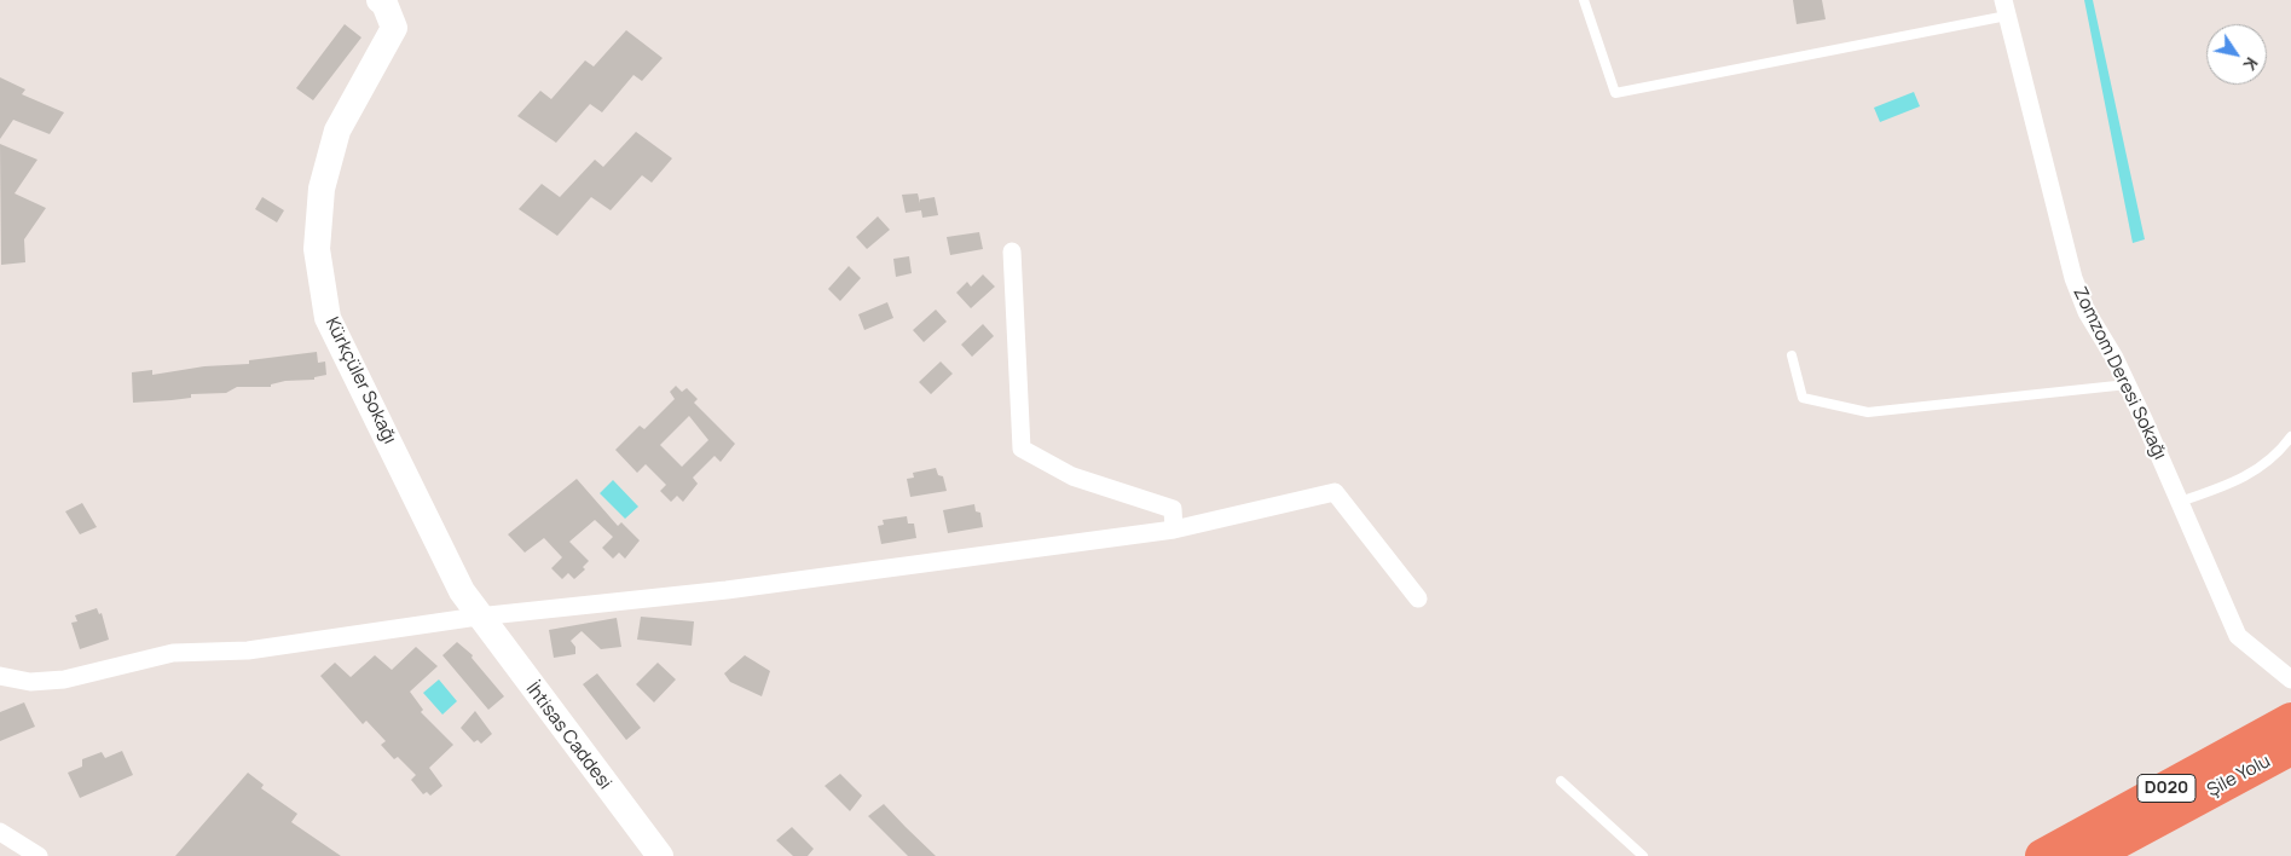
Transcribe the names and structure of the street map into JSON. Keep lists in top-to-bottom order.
{
  "streets": {
    "highway": ["Şile Yolu", "D020"],
    "street": ["Zomzom Deresi Sokağı", "Kürkçüler Sokağı", "İhtisas Caddesi"]
  },
  "crossings": [
    ["Kürkçüler Sokağı", "İhtisas Caddesi"]
  ],
  "north": "bottom right"
}
